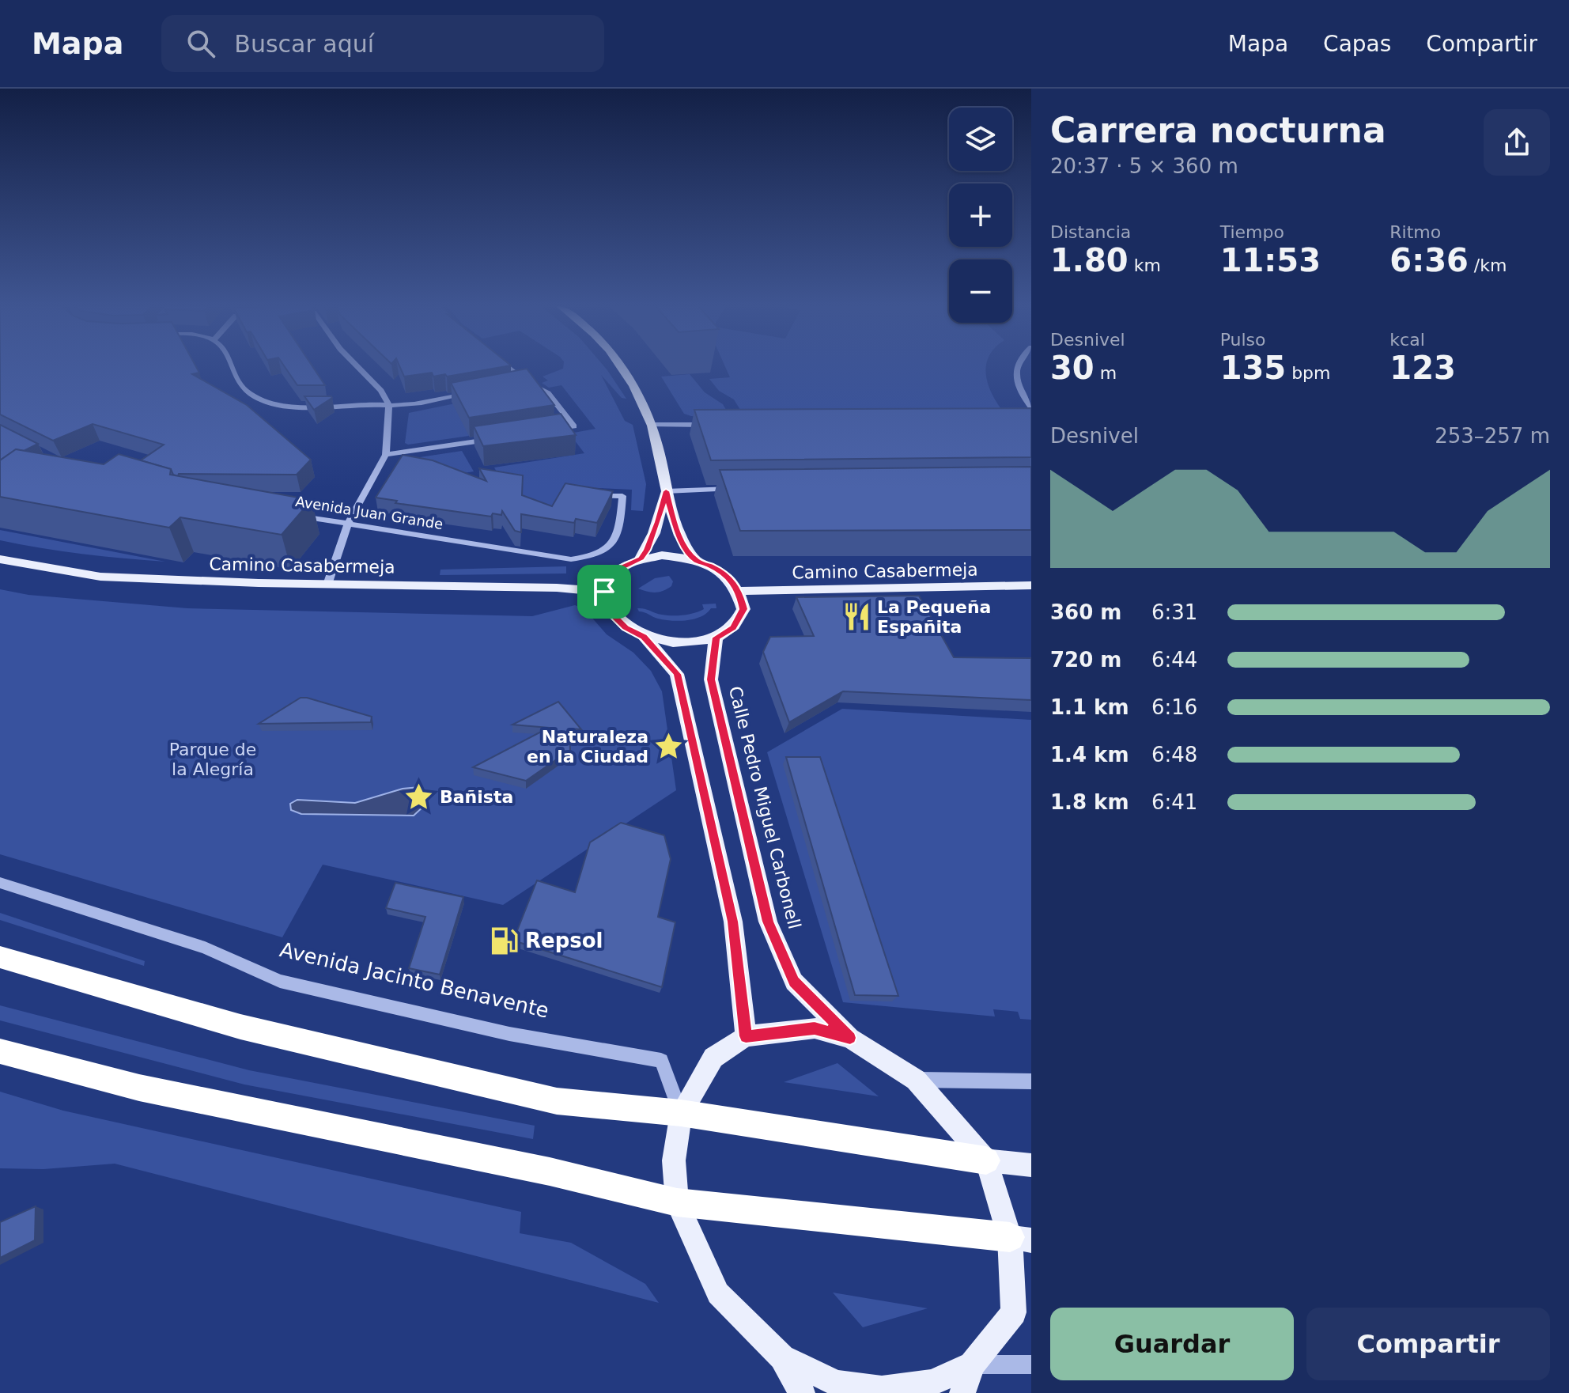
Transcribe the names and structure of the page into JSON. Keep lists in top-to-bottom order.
{
  "streets": {
    "main road": ["Camino Casabermeja", "Calle Pedro Miguel Carbonell", "Avenida Jacinto Benavente"],
    "street": ["Avenida Juan Grande"]
  },
  "crossings": [
    ["Camino Casabermeja", "Calle Pedro Miguel Carbonell"],
    ["Calle Pedro Miguel Carbonell", "Avenida Jacinto Benavente"]
  ],
  "parks": ["Parque de la Alegría"],
  "places": {
    "restaurant": ["La Pequeña Españita"],
    "place": ["Naturaleza en la Ciudad", "Bañista"],
    "fuel station": ["Repsol"]
  },
  "page": {
    "header": "Mapa",
    "search": "Buscar aquí",
    "nav": ["Mapa", "Capas", "Compartir"],
    "heading": ["Carrera nocturna", "20:37 · 5 × 360 m"],
    "map_buttons": ["+", "−"],
    "stats": [
      ["Distancia", "1.80 km"],
      ["Tiempo", "11:53"],
      ["Ritmo", "6:36 /km"],
      ["Desnivel", "30 m"],
      ["Pulso", "135 bpm"],
      ["kcal", "123"]
    ],
    "chart": ["Desnivel", "253–257 m"],
    "list": [
      {
        "name": "360 m",
        "note": "6:31"
      },
      {
        "name": "720 m",
        "note": "6:44"
      },
      {
        "name": "1.1 km",
        "note": "6:16"
      },
      {
        "name": "1.4 km",
        "note": "6:48"
      },
      {
        "name": "1.8 km",
        "note": "6:41"
      }
    ],
    "buttons": ["Guardar", "Compartir"]
  }
}
